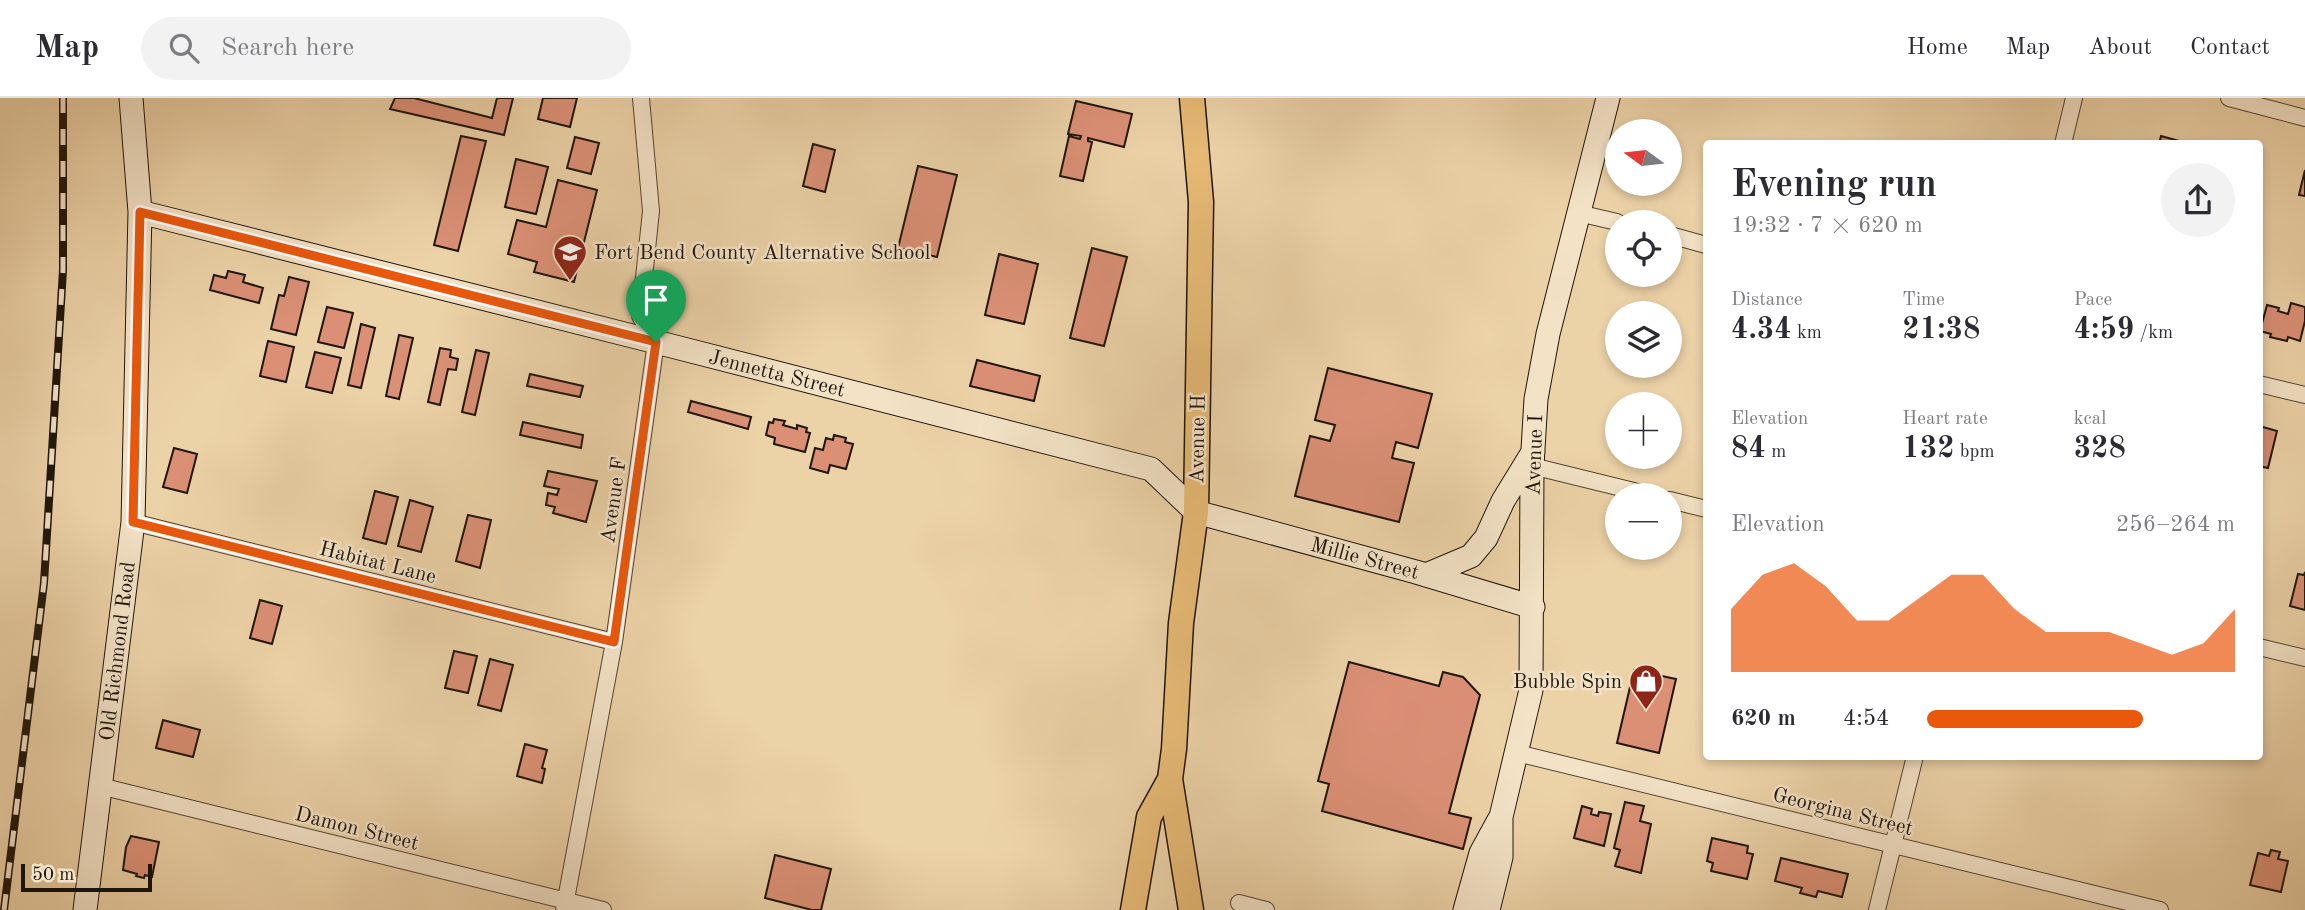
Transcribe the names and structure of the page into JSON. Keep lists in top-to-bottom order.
{
  "streets": {
    "main road": ["Avenue H"],
    "street": [
      "Jennetta Street",
      "Avenue I",
      "Avenue F",
      "Millie Street",
      "Habitat Lane",
      "Old Richmond Road",
      "Georgina Street",
      "Damon Street"
    ]
  },
  "crossings": [
    ["Jennetta Street", "Avenue H"],
    ["Jennetta Street", "Avenue F"],
    ["Jennetta Street", "Millie Street"],
    ["Jennetta Street", "Old Richmond Road"],
    ["Avenue H", "Millie Street"],
    ["Avenue I", "Millie Street"],
    ["Avenue I", "Georgina Street"],
    ["Avenue F", "Habitat Lane"],
    ["Avenue F", "Damon Street"],
    ["Habitat Lane", "Old Richmond Road"],
    ["Old Richmond Road", "Damon Street"]
  ],
  "places": {
    "school or university": ["Fort Bend County Alternative School"],
    "shop": ["Bubble Spin"]
  },
  "scale_bar": "50 m",
  "north": "left",
  "page": {
    "header": "Map",
    "search": "Search here",
    "nav": [
      "Home",
      "Map",
      "About",
      "Contact"
    ],
    "map_buttons": ["+", "−"],
    "heading": ["Evening run", "19:32 · 7 × 620 m"],
    "stats": [
      ["Distance", "4.34 km"],
      ["Time", "21:38"],
      ["Pace", "4:59 /km"],
      ["Elevation", "84 m"],
      ["Heart rate", "132 bpm"],
      ["kcal", "328"]
    ],
    "chart": ["Elevation", "256–264 m"],
    "list": [
      {
        "name": "620 m",
        "note": "4:54"
      }
    ],
    "scale": "50 m"
  }
}
